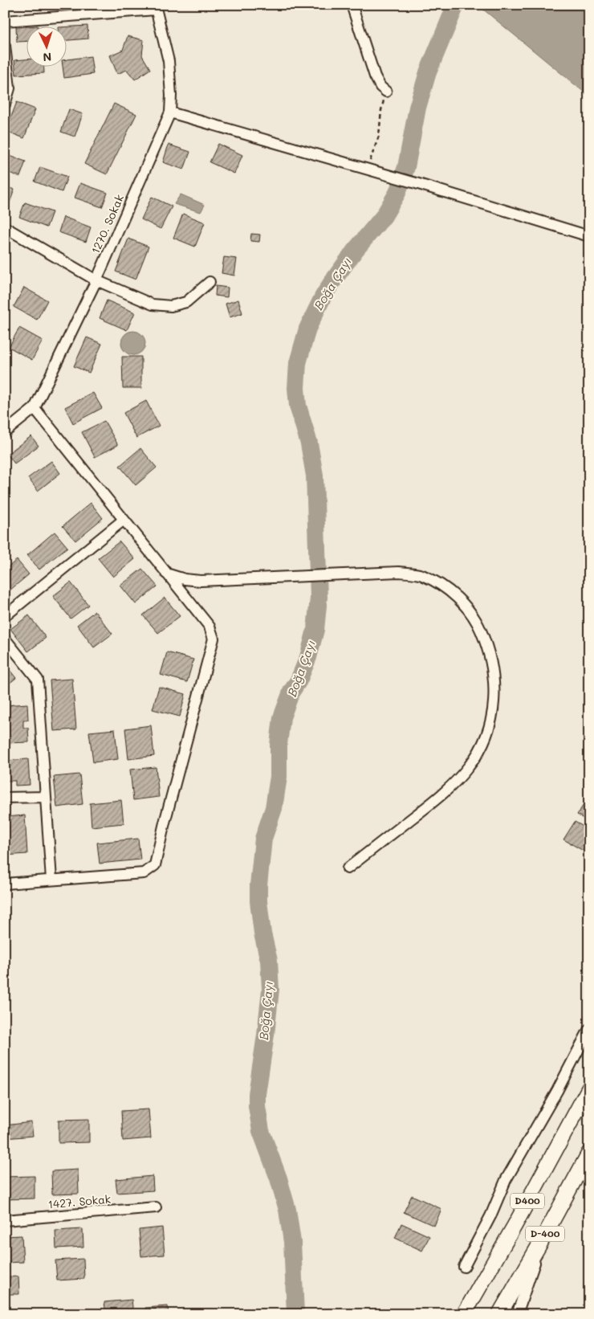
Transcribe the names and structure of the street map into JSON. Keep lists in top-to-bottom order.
{
  "streets": {
    "highway": ["D400", "D-400"],
    "street": ["1270. Sokak", "1427. Sokak"]
  },
  "water": ["Boğa Çayı"],
  "north": "bottom"
}
